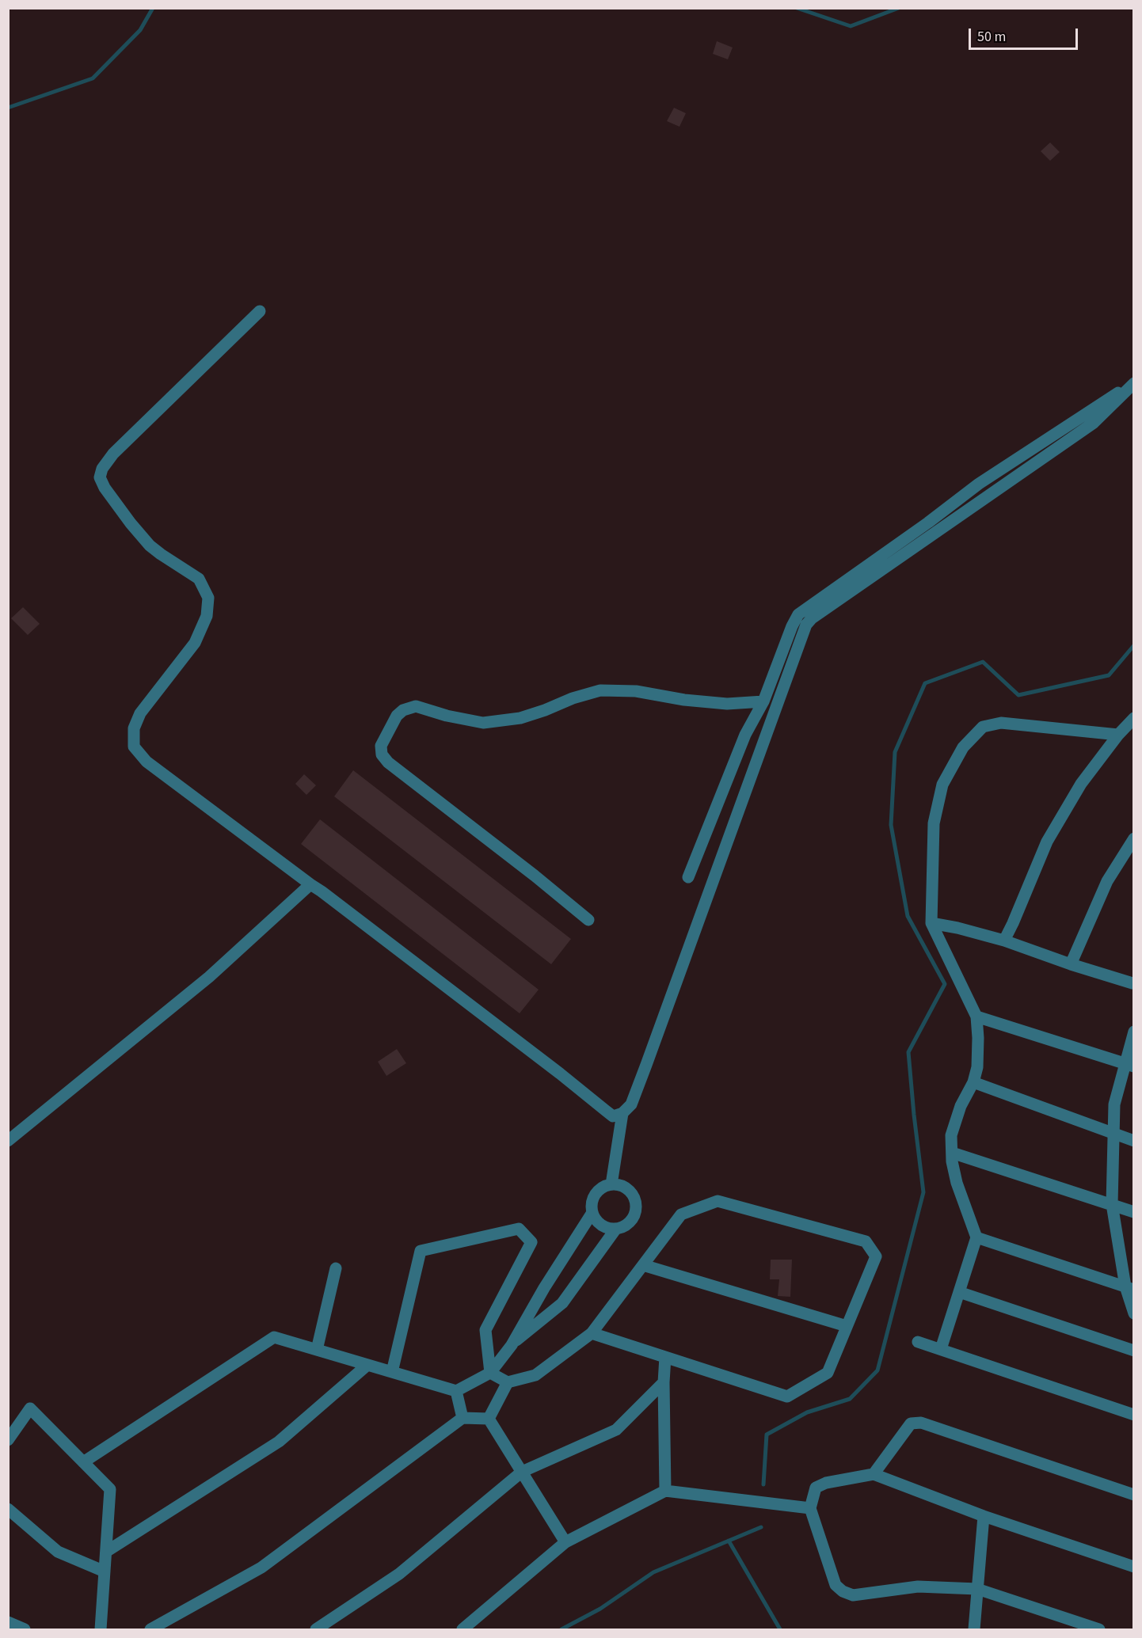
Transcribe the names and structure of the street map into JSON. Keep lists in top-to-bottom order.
{
  "scale_bar": "50 m"
}
